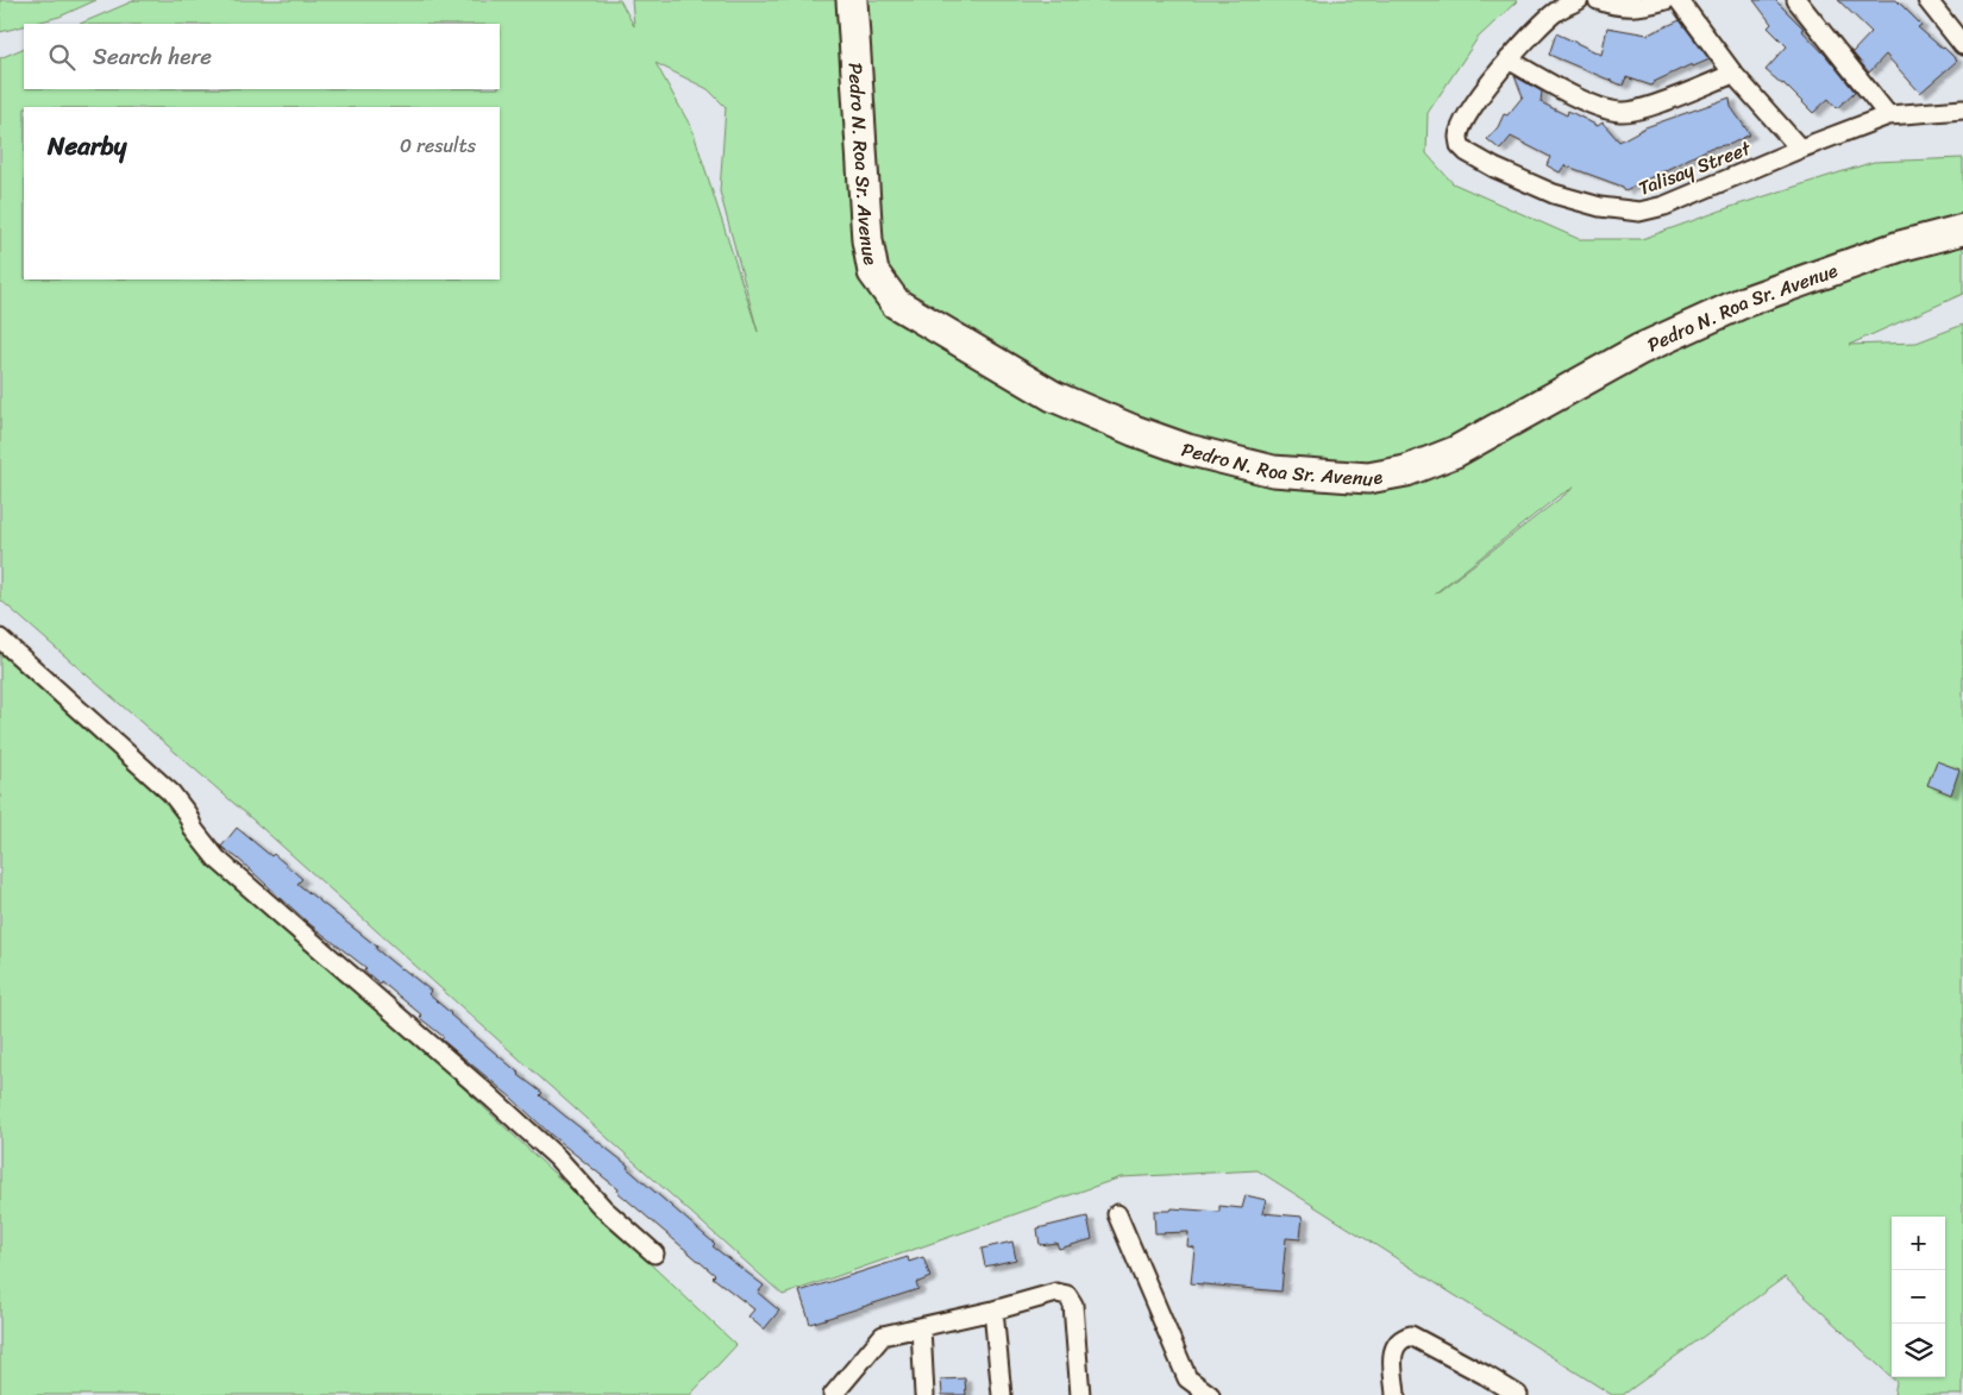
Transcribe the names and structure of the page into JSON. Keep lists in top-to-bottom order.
{
  "streets": {
    "main road": ["Pedro N. Roa Sr. Avenue"],
    "street": ["Talisay Street"]
  },
  "page": {
    "search": "Search here",
    "heading": ["Nearby", "0 results"],
    "map_buttons": ["+", "−"]
  }
}
